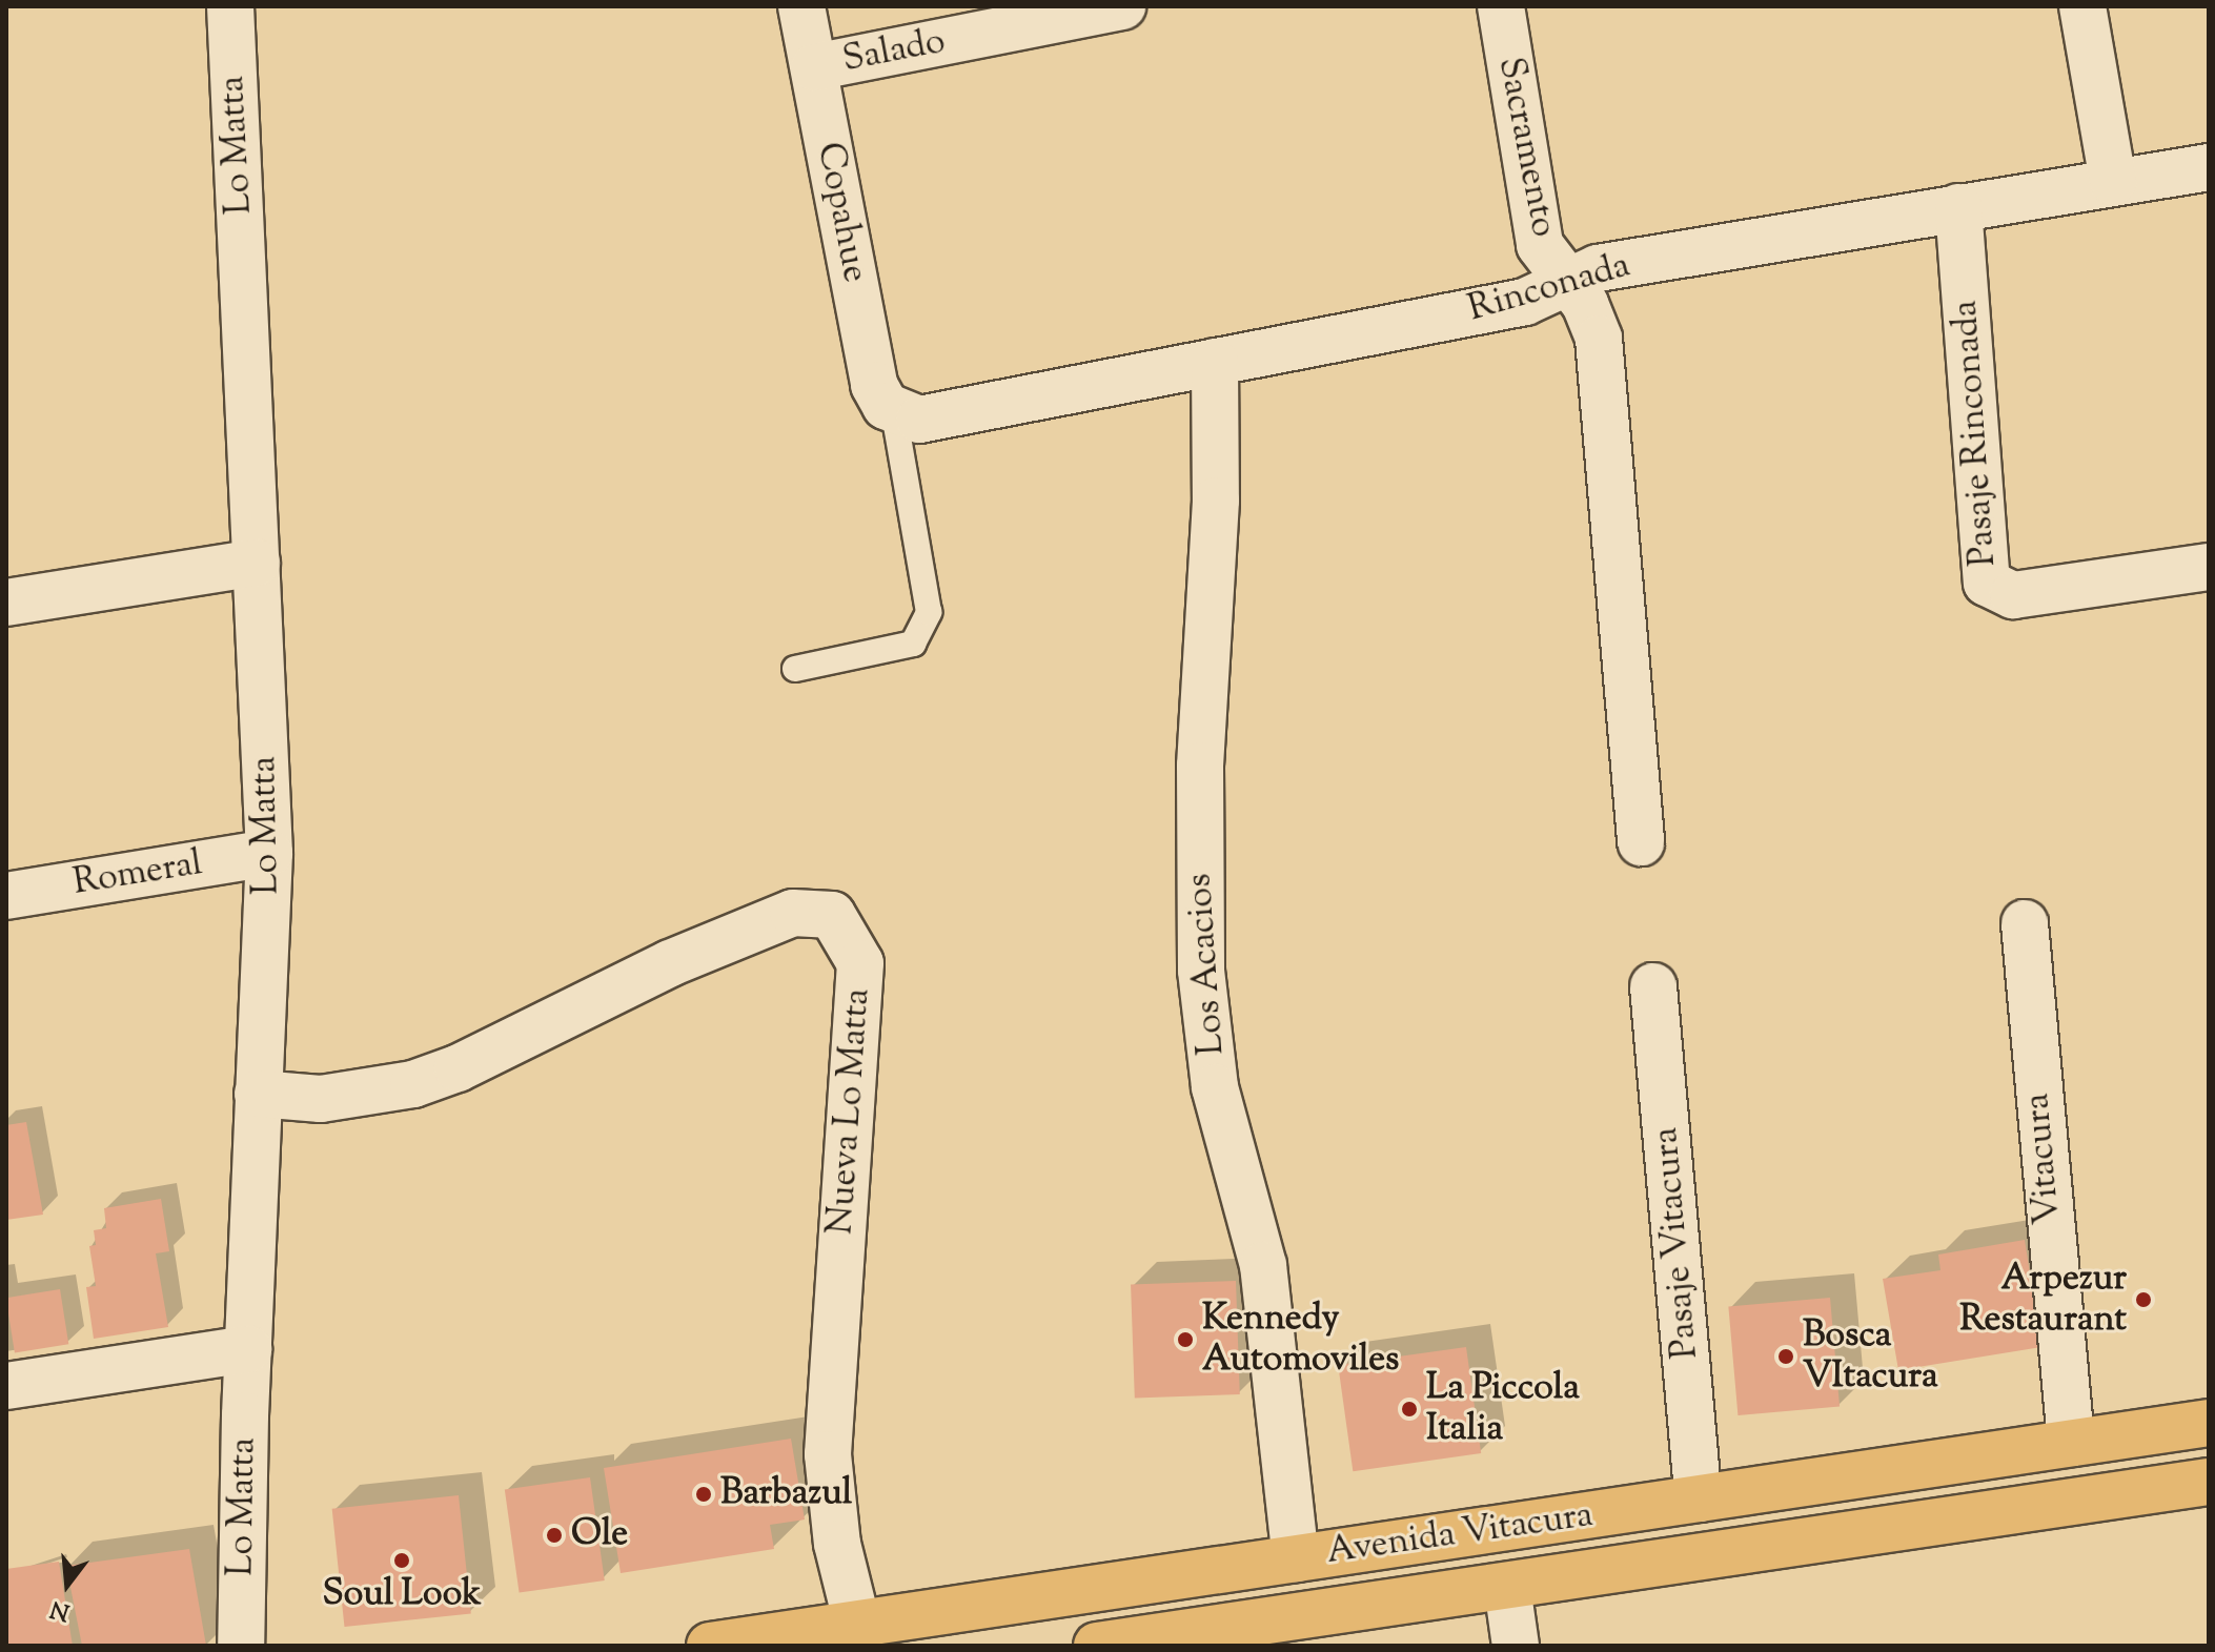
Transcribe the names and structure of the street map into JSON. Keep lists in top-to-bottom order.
{
  "streets": {
    "main road": ["Avenida Vitacura"],
    "street": [
      "Salado",
      "Lo Matta",
      "Sacramento",
      "Copahue",
      "Rinconada",
      "Pasaje Rinconada",
      "Romeral",
      "Los Acacios",
      "Nueva Lo Matta",
      "Vitacura",
      "Pasaje Vitacura"
    ]
  },
  "crossings": [
    ["Salado", "Copahue"],
    ["Lo Matta", "Romeral"],
    ["Lo Matta", "Nueva Lo Matta"],
    ["Sacramento", "Rinconada"],
    ["Copahue", "Rinconada"],
    ["Rinconada", "Pasaje Rinconada"],
    ["Rinconada", "Los Acacios"],
    ["Los Acacios", "Avenida Vitacura"],
    ["Nueva Lo Matta", "Avenida Vitacura"],
    ["Vitacura", "Avenida Vitacura"],
    ["Pasaje Vitacura", "Avenida Vitacura"]
  ],
  "places": [
    "Arpezur Restaurant",
    "Kennedy Automoviles",
    "Bosca VItacura",
    "La Piccola Italia",
    "Barbazul",
    "Ole",
    "Soul Look"
  ],
  "north": "bottom"
}
